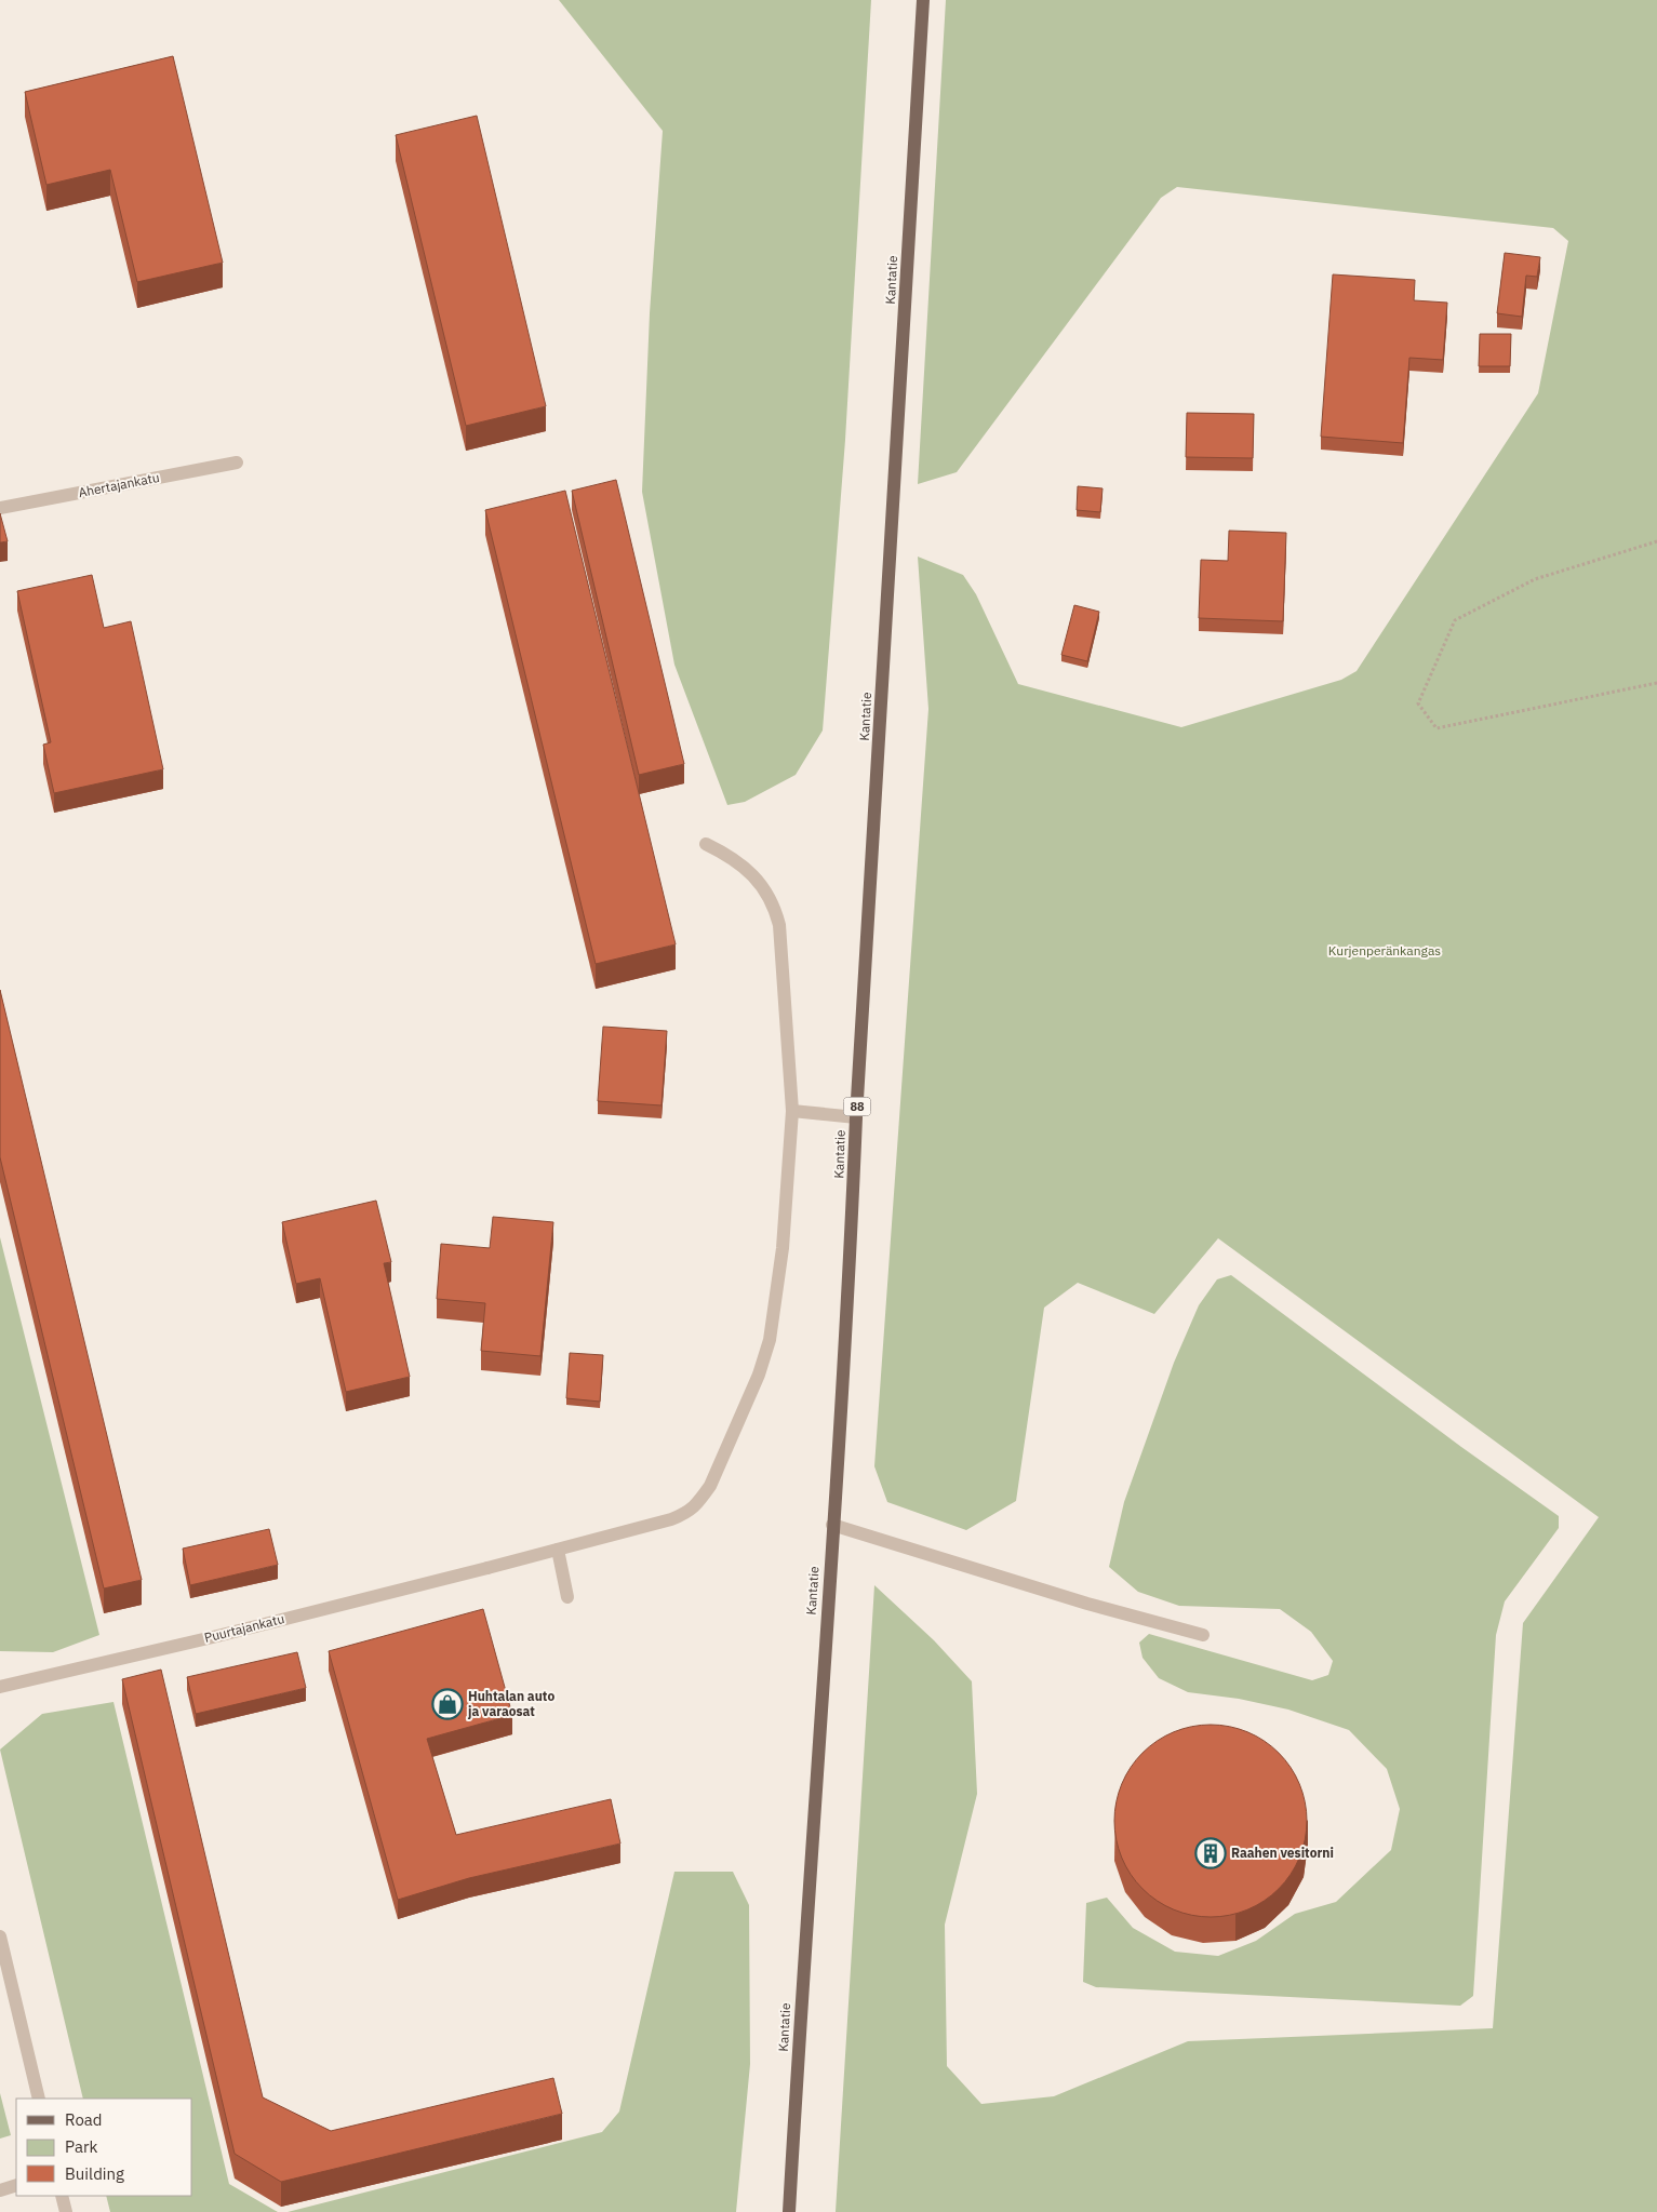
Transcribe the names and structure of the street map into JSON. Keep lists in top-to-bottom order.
{
  "streets": {
    "main road": ["Kantatie", "88"],
    "street": ["Ahertajankatu", "Puurtajankatu"]
  },
  "parks": ["Kurjenperänkangas"],
  "places": {
    "shop": ["Huhtalan auto ja varaosat"],
    "building": ["Raahen vesitorni"]
  },
  "legend": ["Road", "Park", "Building"]
}
